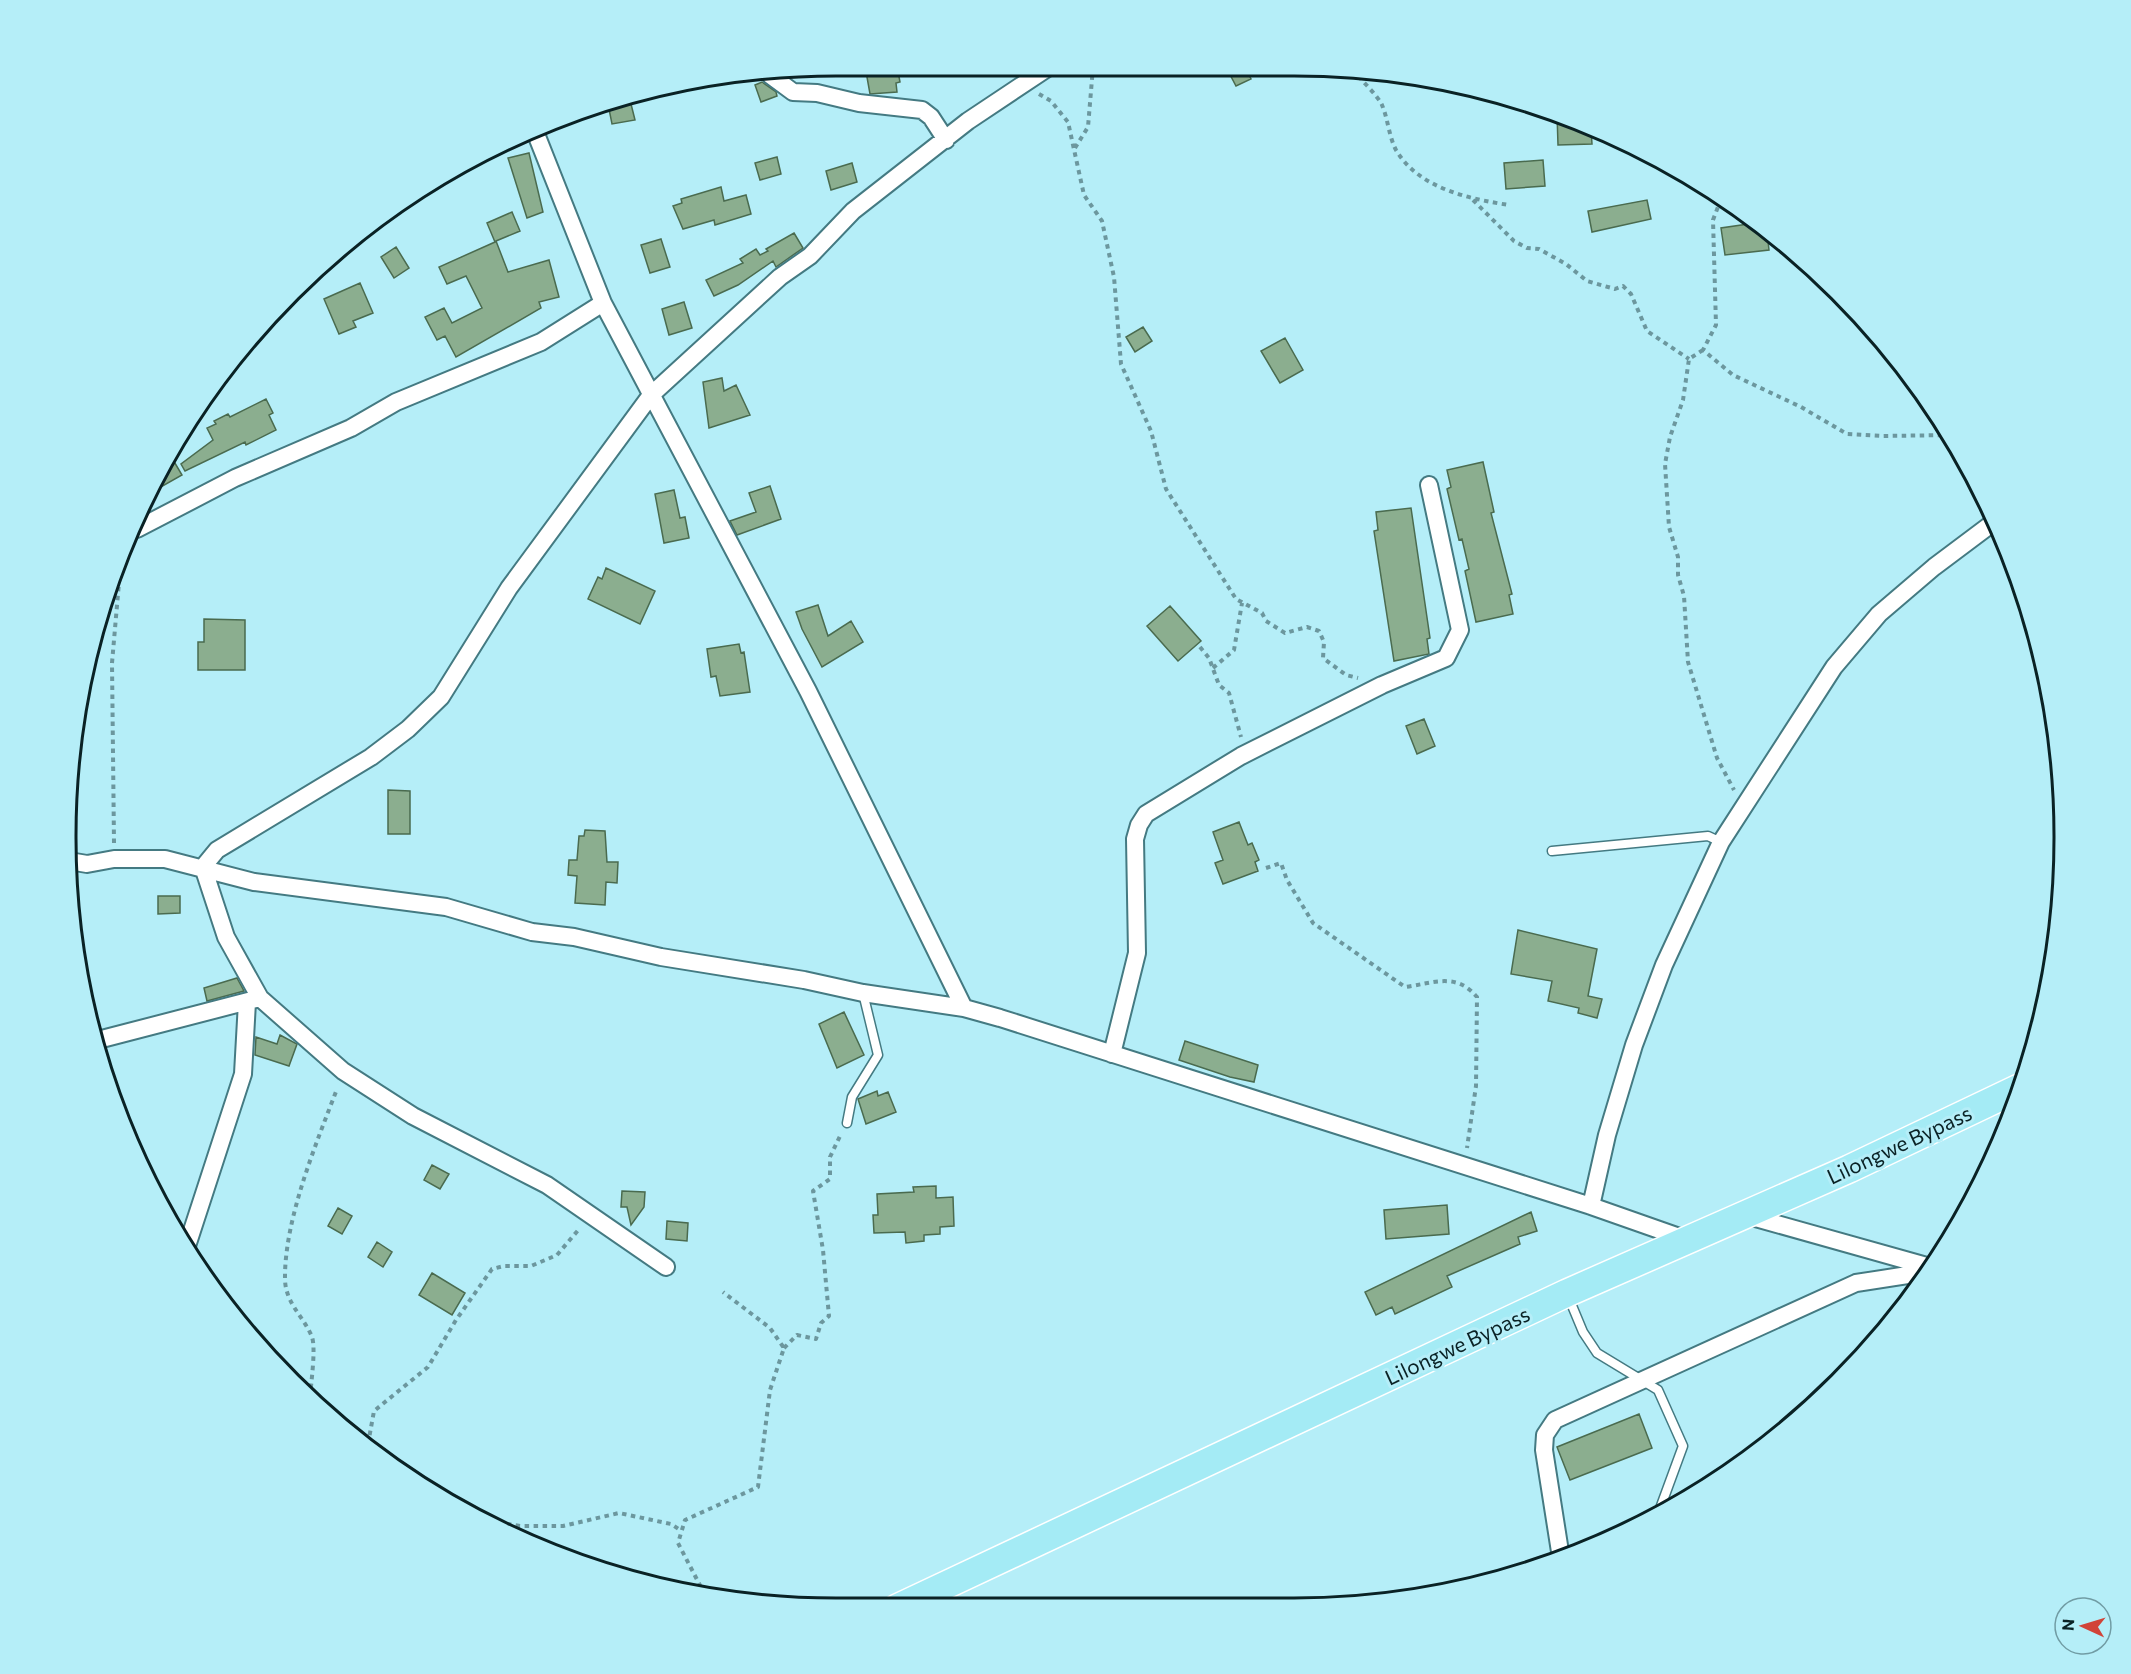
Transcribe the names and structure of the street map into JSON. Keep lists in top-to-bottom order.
{
  "streets": {
    "main road": ["Lilongwe Bypass"]
  },
  "north": "left"
}
